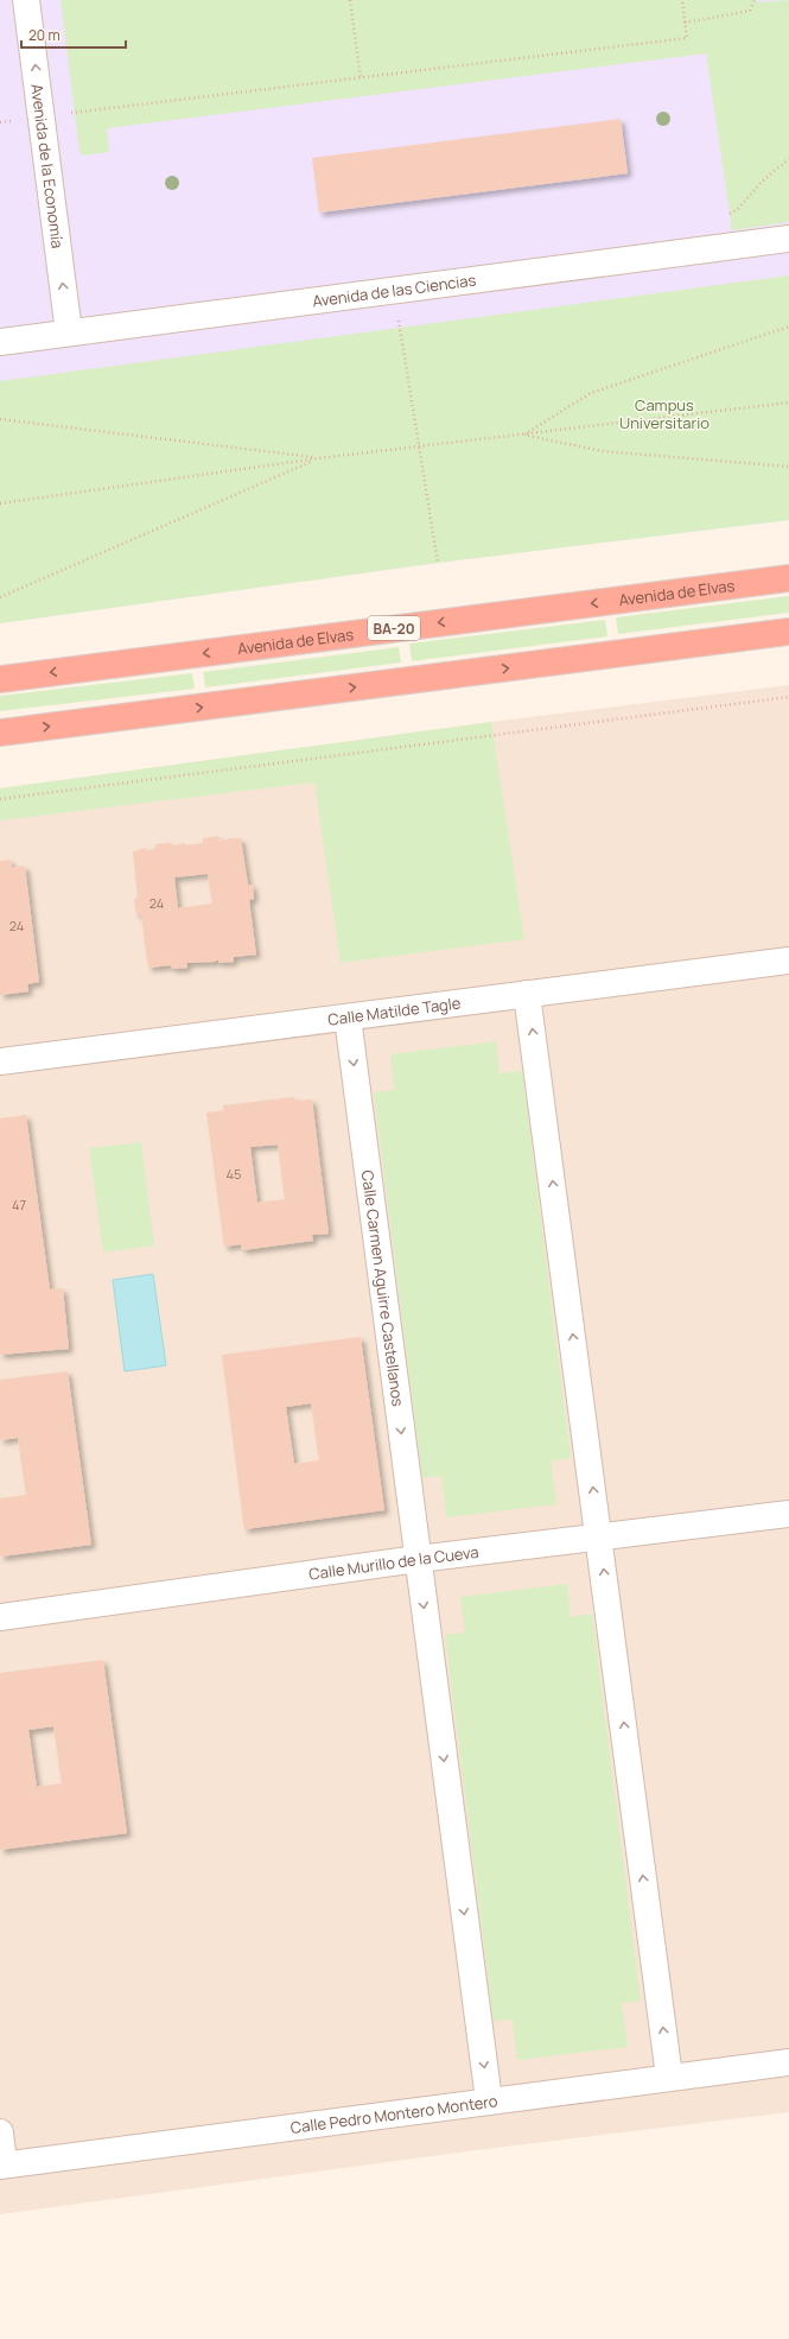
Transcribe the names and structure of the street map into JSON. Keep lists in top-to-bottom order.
{
  "streets": {
    "highway": ["Avenida de Elvas", "BA-20"],
    "street": [
      "Avenida de la Economía",
      "Avenida de las Ciencias",
      "Calle Matilde Tagle",
      "Calle Carmen Aguirre Castellanos",
      "Calle Murillo de la Cueva",
      "Calle Pedro Montero Montero"
    ]
  },
  "crossings": [
    ["Avenida de la Economía", "Avenida de las Ciencias"],
    ["Calle Matilde Tagle", "Calle Carmen Aguirre Castellanos"],
    ["Calle Carmen Aguirre Castellanos", "Calle Murillo de la Cueva"],
    ["Calle Carmen Aguirre Castellanos", "Calle Pedro Montero Montero"]
  ],
  "one_way": ["Avenida de la Economía"],
  "parks": ["Campus Universitario"],
  "house_numbers": [
    "24",
    "24",
    "45",
    "47"
  ],
  "scale_bar": "20 m"
}
